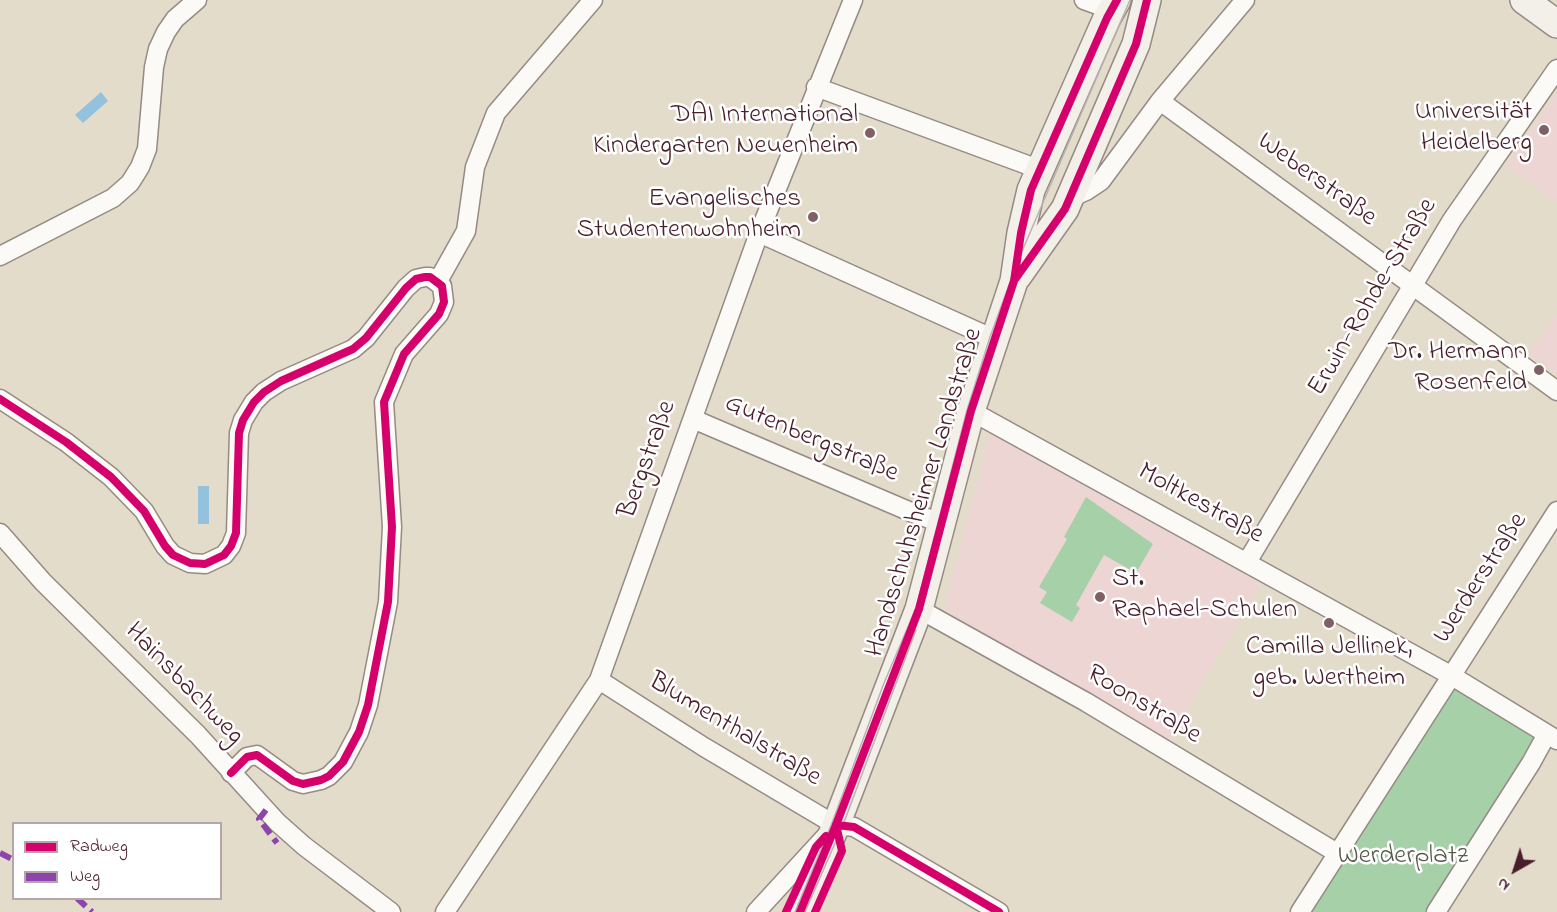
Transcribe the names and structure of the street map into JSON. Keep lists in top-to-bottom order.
{
  "streets": {
    "main road": ["Handschuhsheimer Landstraße"],
    "street": [
      "Weberstraße",
      "Erwin-Rohde-Straße",
      "Gutenbergstraße",
      "Bergstraße",
      "Moltkestraße",
      "Werderstraße",
      "Hainsbachweg",
      "Roonstraße",
      "Blumenthalstraße"
    ]
  },
  "crossings": [
    ["Weberstraße", "Erwin-Rohde-Straße"],
    ["Erwin-Rohde-Straße", "Moltkestraße"],
    ["Gutenbergstraße", "Bergstraße"],
    ["Gutenbergstraße", "Handschuhsheimer Landstraße"],
    ["Bergstraße", "Blumenthalstraße"],
    ["Handschuhsheimer Landstraße", "Moltkestraße"],
    ["Handschuhsheimer Landstraße", "Roonstraße"],
    ["Handschuhsheimer Landstraße", "Blumenthalstraße"],
    ["Moltkestraße", "Werderstraße"]
  ],
  "parks": ["Werderplatz"],
  "places": [
    "Universität Heidelberg",
    "DAI International Kindergarten Neuenheim",
    "Evangelisches Studentenwohnheim",
    "Dr. Hermann Rosenfeld",
    "St. Raphael-Schulen",
    "Camilla Jellinek, geb. Wertheim"
  ],
  "legend": ["Radweg", "Weg"],
  "north": "bottom left"
}
